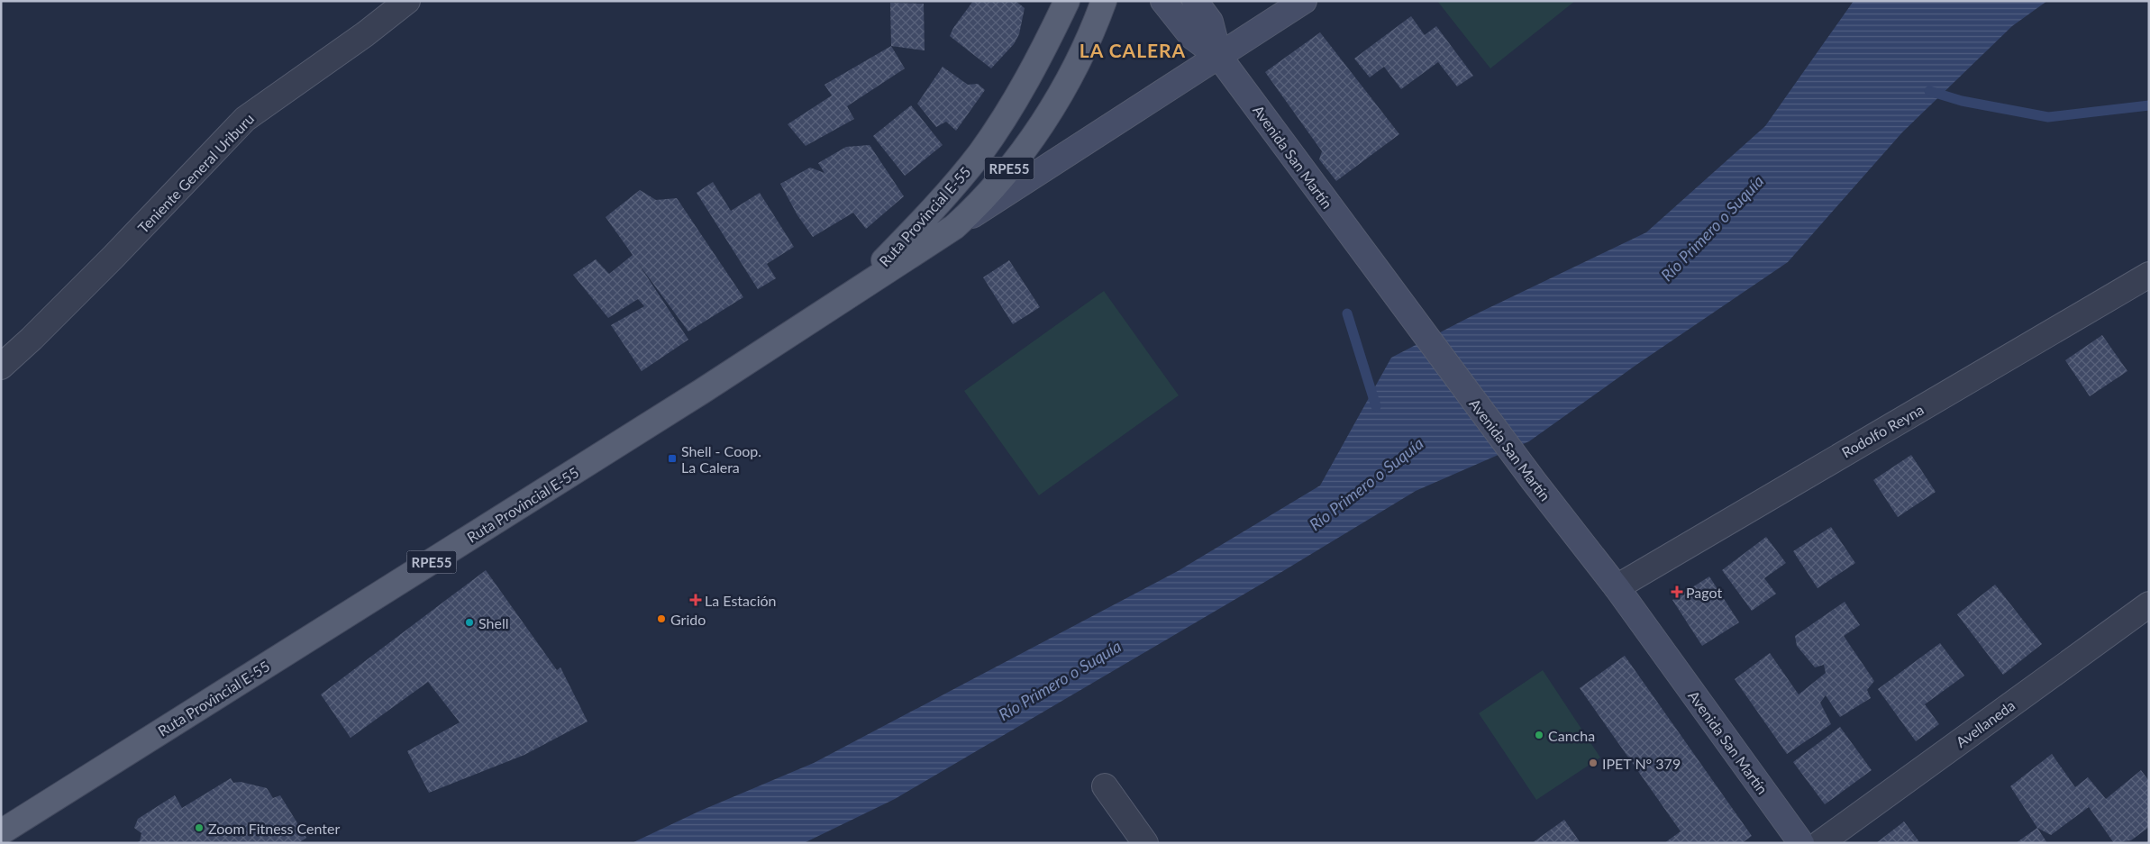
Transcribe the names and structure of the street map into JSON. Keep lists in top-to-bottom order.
{
  "streets": {
    "main road": ["RPE55", "Ruta Provincial E-55"],
    "street": [
      "Avenida San Martín",
      "Teniente General Uriburu",
      "Rodolfo Reyna",
      "Avellaneda"
    ]
  },
  "crossings": [
    ["Avenida San Martín", "Rodolfo Reyna"]
  ],
  "districts": ["LA CALERA"],
  "water": ["Río Primero o Suquía"],
  "places": {
    "transit": ["Shell - Coop. La Calera"],
    "health": ["Pagot", "La Estación"],
    "other": [
      "Grido",
      "Shell",
      "Cancha",
      "IPET N° 379",
      "Zoom Fitness Center"
    ]
  }
}
